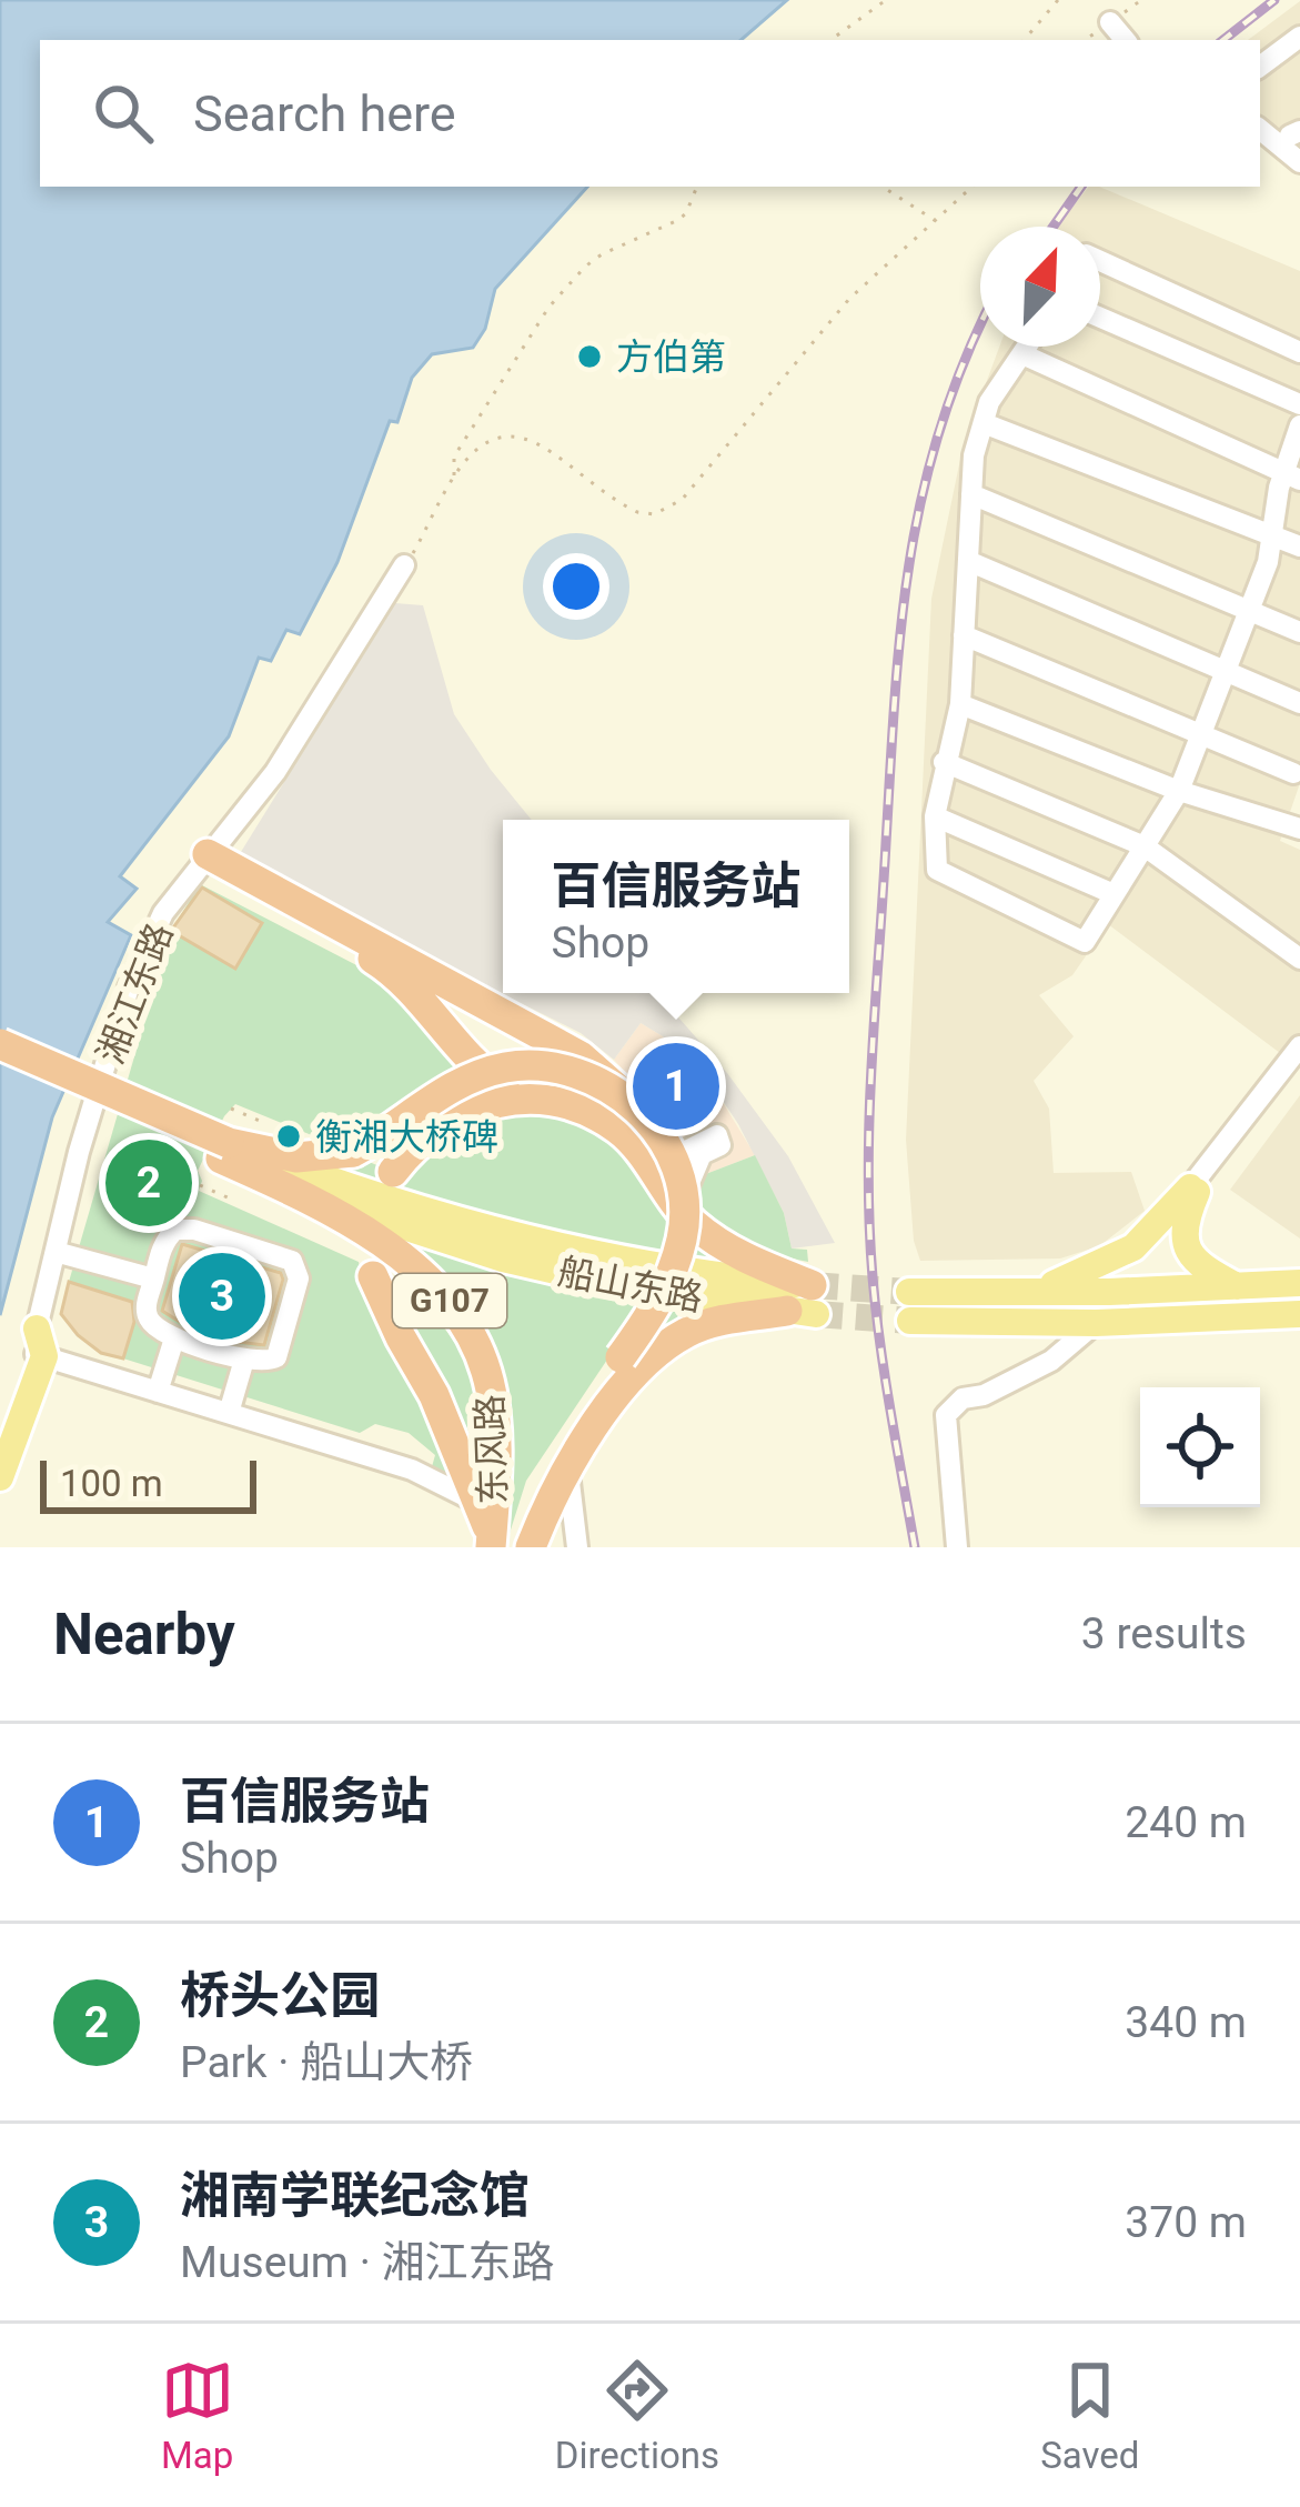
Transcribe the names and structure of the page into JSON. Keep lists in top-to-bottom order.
{
  "streets": {
    "highway": ["G107", "东风路"],
    "main road": ["湘江东路", "船山东路"]
  },
  "crossings": [
    ["船山东路", "G107"],
    ["船山东路", "东风路"],
    ["G107", "东风路"]
  ],
  "places": ["方伯第", "衡湘大桥碑"],
  "scale_bar": "100 m",
  "north": "top right",
  "page": {
    "search": "Search here",
    "popup": ["百信服务站", "Shop"],
    "pins": ["1", "2", "3"],
    "scale": "100 m",
    "heading": ["Nearby", "3 results"],
    "list": [
      {
        "mark": "1",
        "name": "百信服务站",
        "note": "Shop",
        "value": "240 m"
      },
      {
        "mark": "2",
        "name": "桥头公园",
        "note": "Park · 船山大桥",
        "value": "340 m"
      },
      {
        "mark": "3",
        "name": "湘南学联纪念馆",
        "note": "Museum · 湘江东路",
        "value": "370 m"
      }
    ],
    "nav": ["Map", "Directions", "Saved"]
  }
}
